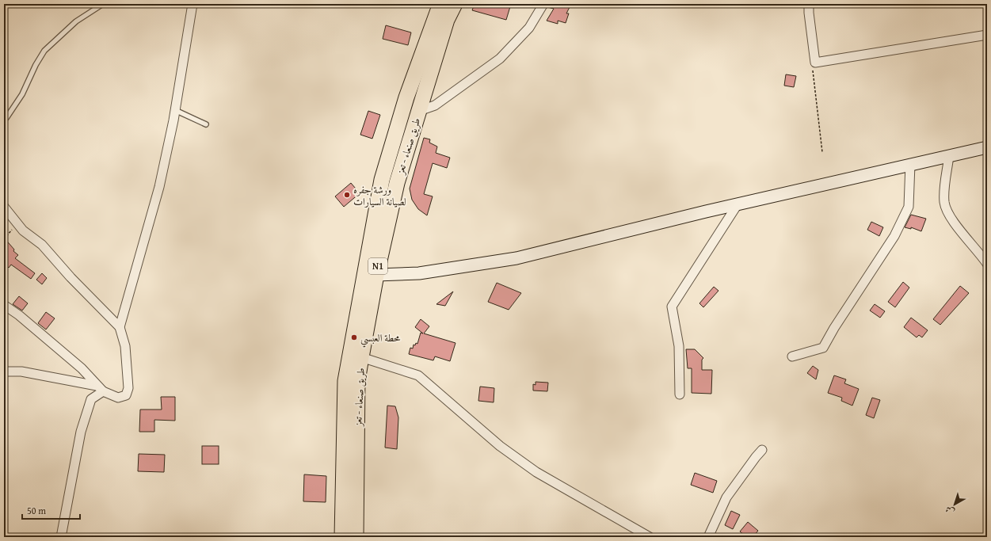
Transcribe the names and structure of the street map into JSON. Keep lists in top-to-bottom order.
{
  "streets": {
    "highway": ["طريق صنعاء - تعز", "N1"]
  },
  "places": ["ورشة جفره لصيانة السيارات", "محطة العبسي"],
  "scale_bar": "50 m",
  "north": "bottom left"
}
